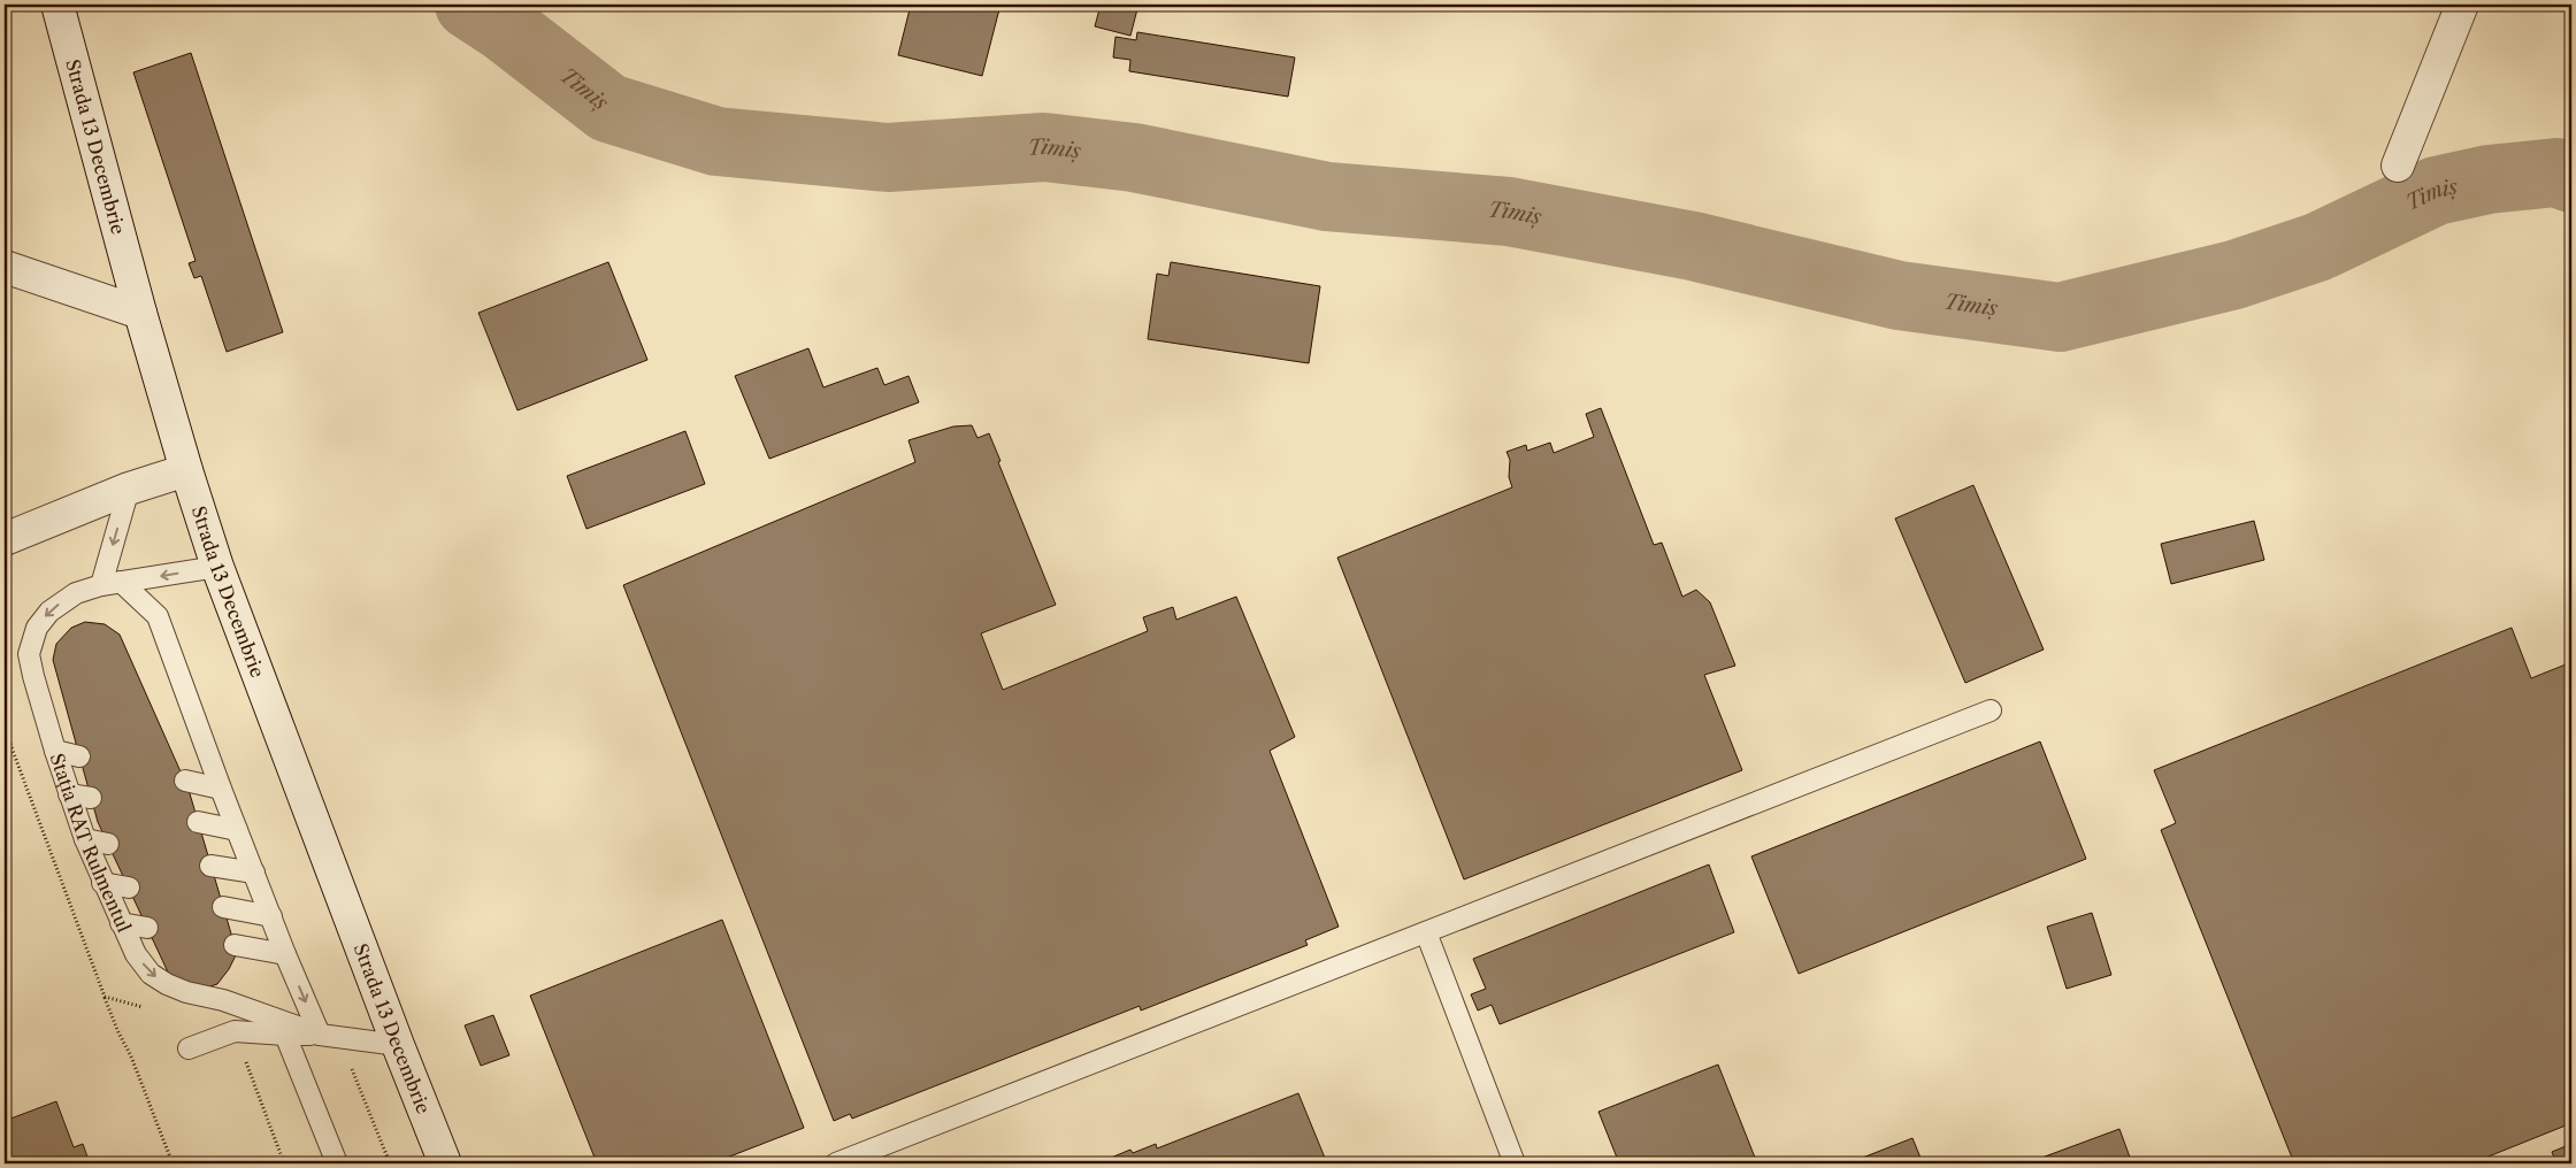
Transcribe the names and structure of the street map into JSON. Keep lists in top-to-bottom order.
{
  "streets": {
    "main road": ["Strada 13 Decembrie"],
    "lane": ["Stația RAT Rulmentul"]
  },
  "crossings": [
    ["Strada 13 Decembrie", "Stația RAT Rulmentul"]
  ],
  "water": ["Timiș"]
}
